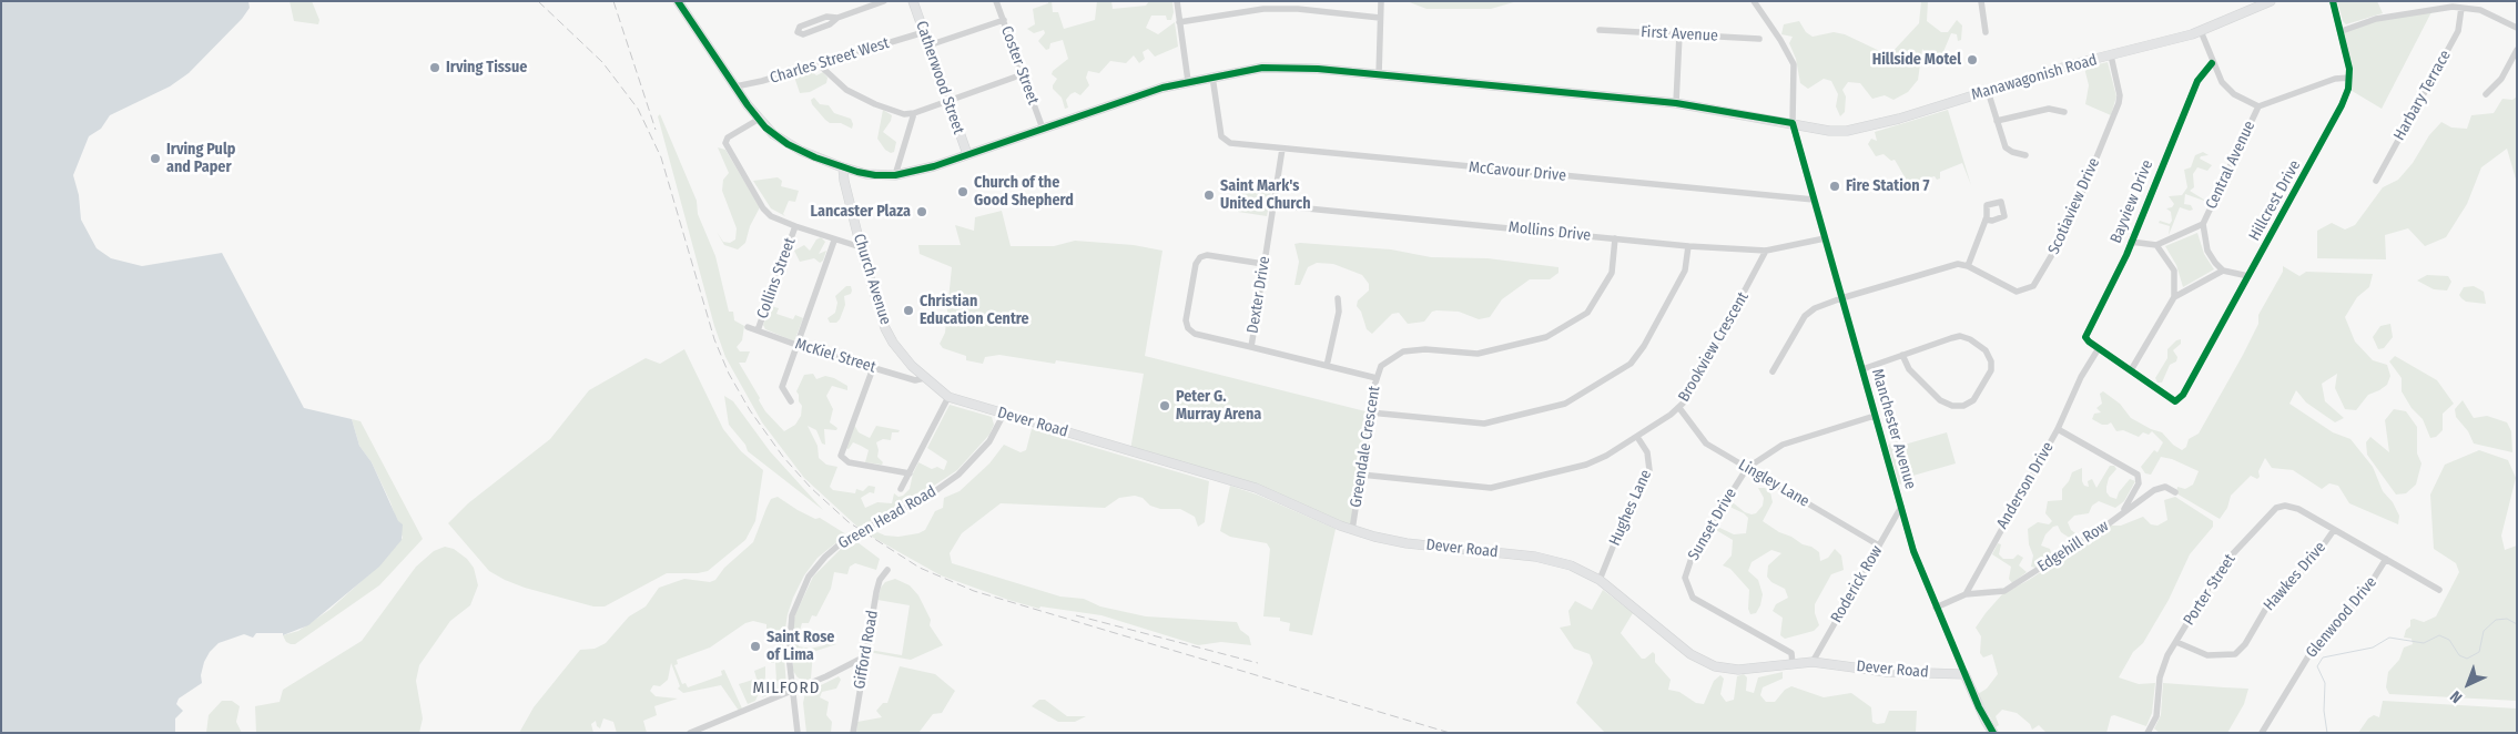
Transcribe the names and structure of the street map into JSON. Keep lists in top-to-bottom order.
{
  "streets": {
    "main road": [
      "Catherwood Street",
      "Manawagonish Road",
      "Church Avenue",
      "Dever Road",
      "Manchester Avenue"
    ],
    "street": [
      "First Avenue",
      "Charles Street West",
      "Coster Street",
      "Harbary Terrace",
      "Central Avenue",
      "McCavour Drive",
      "Hillcrest Drive",
      "Bayview Drive",
      "Scotiaview Drive",
      "Mollins Drive",
      "Collins Street",
      "Dexter Drive",
      "Brookview Crescent",
      "McKiel Street",
      "Greendale Crescent",
      "Lingley Lane",
      "Anderson Drive",
      "Hughes Lane",
      "Green Head Road",
      "Sunset Drive",
      "Edgehill Row",
      "Hawkes Drive",
      "Roderick Row",
      "Porter Street",
      "Glenwood Drive",
      "Gifford Road"
    ]
  },
  "crossings": [
    ["Charles Street West", "Catherwood Street"],
    ["Charles Street West", "Manawagonish Road"],
    ["Coster Street", "Manawagonish Road"],
    ["Catherwood Street", "Manawagonish Road"],
    ["Manawagonish Road", "McCavour Drive"],
    ["Manawagonish Road", "Scotiaview Drive"],
    ["Manawagonish Road", "Church Avenue"],
    ["Manawagonish Road", "Manchester Avenue"],
    ["McCavour Drive", "Dexter Drive"],
    ["McCavour Drive", "Manchester Avenue"],
    ["Bayview Drive", "Anderson Drive"],
    ["Mollins Drive", "Dexter Drive"],
    ["Mollins Drive", "Brookview Crescent"],
    ["Mollins Drive", "Manchester Avenue"],
    ["Mollins Drive", "Greendale Crescent"],
    ["Collins Street", "McKiel Street"],
    ["Church Avenue", "McKiel Street"],
    ["Church Avenue", "Dever Road"],
    ["Dexter Drive", "Greendale Crescent"],
    ["Brookview Crescent", "Greendale Crescent"],
    ["Brookview Crescent", "Lingley Lane"],
    ["Brookview Crescent", "Hughes Lane"],
    ["Dever Road", "Manchester Avenue"],
    ["Dever Road", "Greendale Crescent"],
    ["Dever Road", "Hughes Lane"],
    ["Dever Road", "Green Head Road"],
    ["Dever Road", "Sunset Drive"],
    ["Dever Road", "Roderick Row"],
    ["Manchester Avenue", "Sunset Drive"],
    ["Manchester Avenue", "Roderick Row"],
    ["Lingley Lane", "Sunset Drive"],
    ["Lingley Lane", "Roderick Row"],
    ["Anderson Drive", "Edgehill Row"],
    ["Hawkes Drive", "Porter Street"],
    ["Porter Street", "Glenwood Drive"]
  ],
  "districts": ["MILFORD"],
  "places": [
    "Hillside Motel",
    "Irving Tissue",
    "Irving Pulp and Paper",
    "Fire Station 7",
    "Church of the Good Shepherd",
    "Saint Mark's United Church",
    "Lancaster Plaza",
    "Christian Education Centre",
    "Peter G. Murray Arena",
    "Saint Rose of Lima"
  ],
  "north": "bottom left"
}
